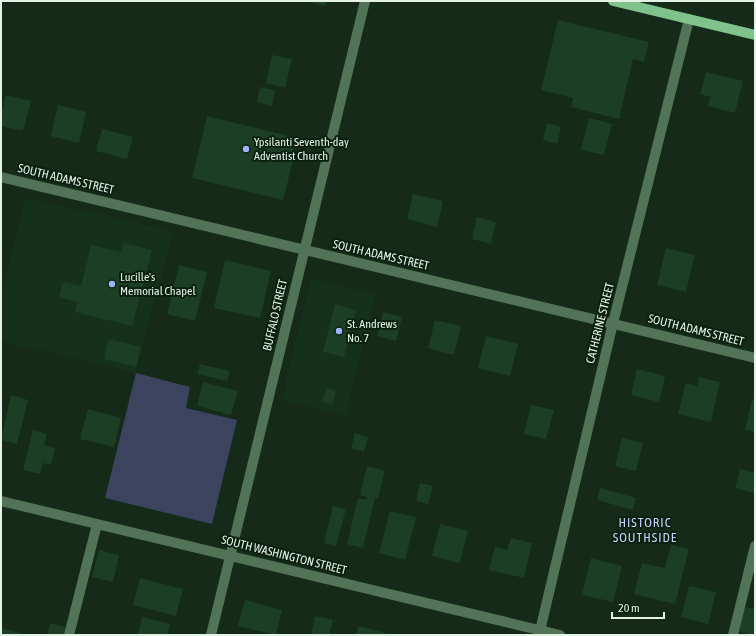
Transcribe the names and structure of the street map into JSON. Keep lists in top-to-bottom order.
{
  "streets": {
    "street": [
      "SOUTH ADAMS STREET",
      "BUFFALO STREET",
      "CATHERINE STREET",
      "SOUTH WASHINGTON STREET"
    ]
  },
  "crossings": [
    ["SOUTH ADAMS STREET", "BUFFALO STREET"],
    ["SOUTH ADAMS STREET", "CATHERINE STREET"],
    ["BUFFALO STREET", "SOUTH WASHINGTON STREET"],
    ["CATHERINE STREET", "SOUTH WASHINGTON STREET"]
  ],
  "districts": ["HISTORIC SOUTHSIDE"],
  "places": ["Ypsilanti Seventh-day Adventist Church", "Lucille's Memorial Chapel", "St. Andrews No. 7"],
  "scale_bar": "20 m"
}
